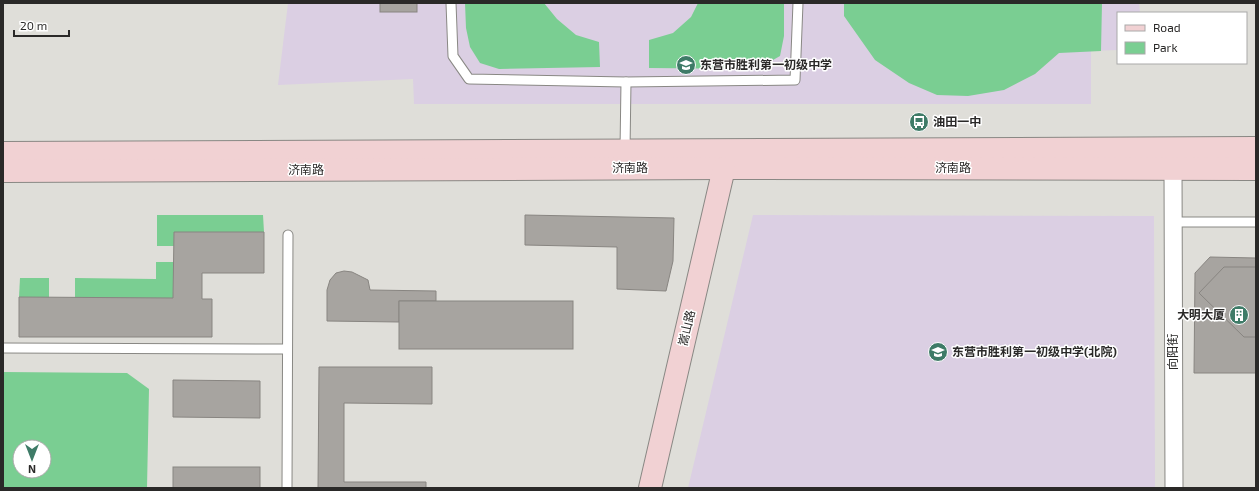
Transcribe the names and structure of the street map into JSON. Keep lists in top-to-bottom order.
{
  "streets": {
    "main road": ["济南路", "嵩山路"],
    "street": ["向阳街"]
  },
  "crossings": [
    ["济南路", "嵩山路"],
    ["济南路", "向阳街"]
  ],
  "places": {
    "school or university": ["东营市胜利第一初级中学", "东营市胜利第一初级中学(北院)"],
    "bus stop": ["油田一中"],
    "building": ["大明大厦"]
  },
  "legend": ["Road", "Park"],
  "scale_bar": "20 m",
  "north": "bottom"
}
